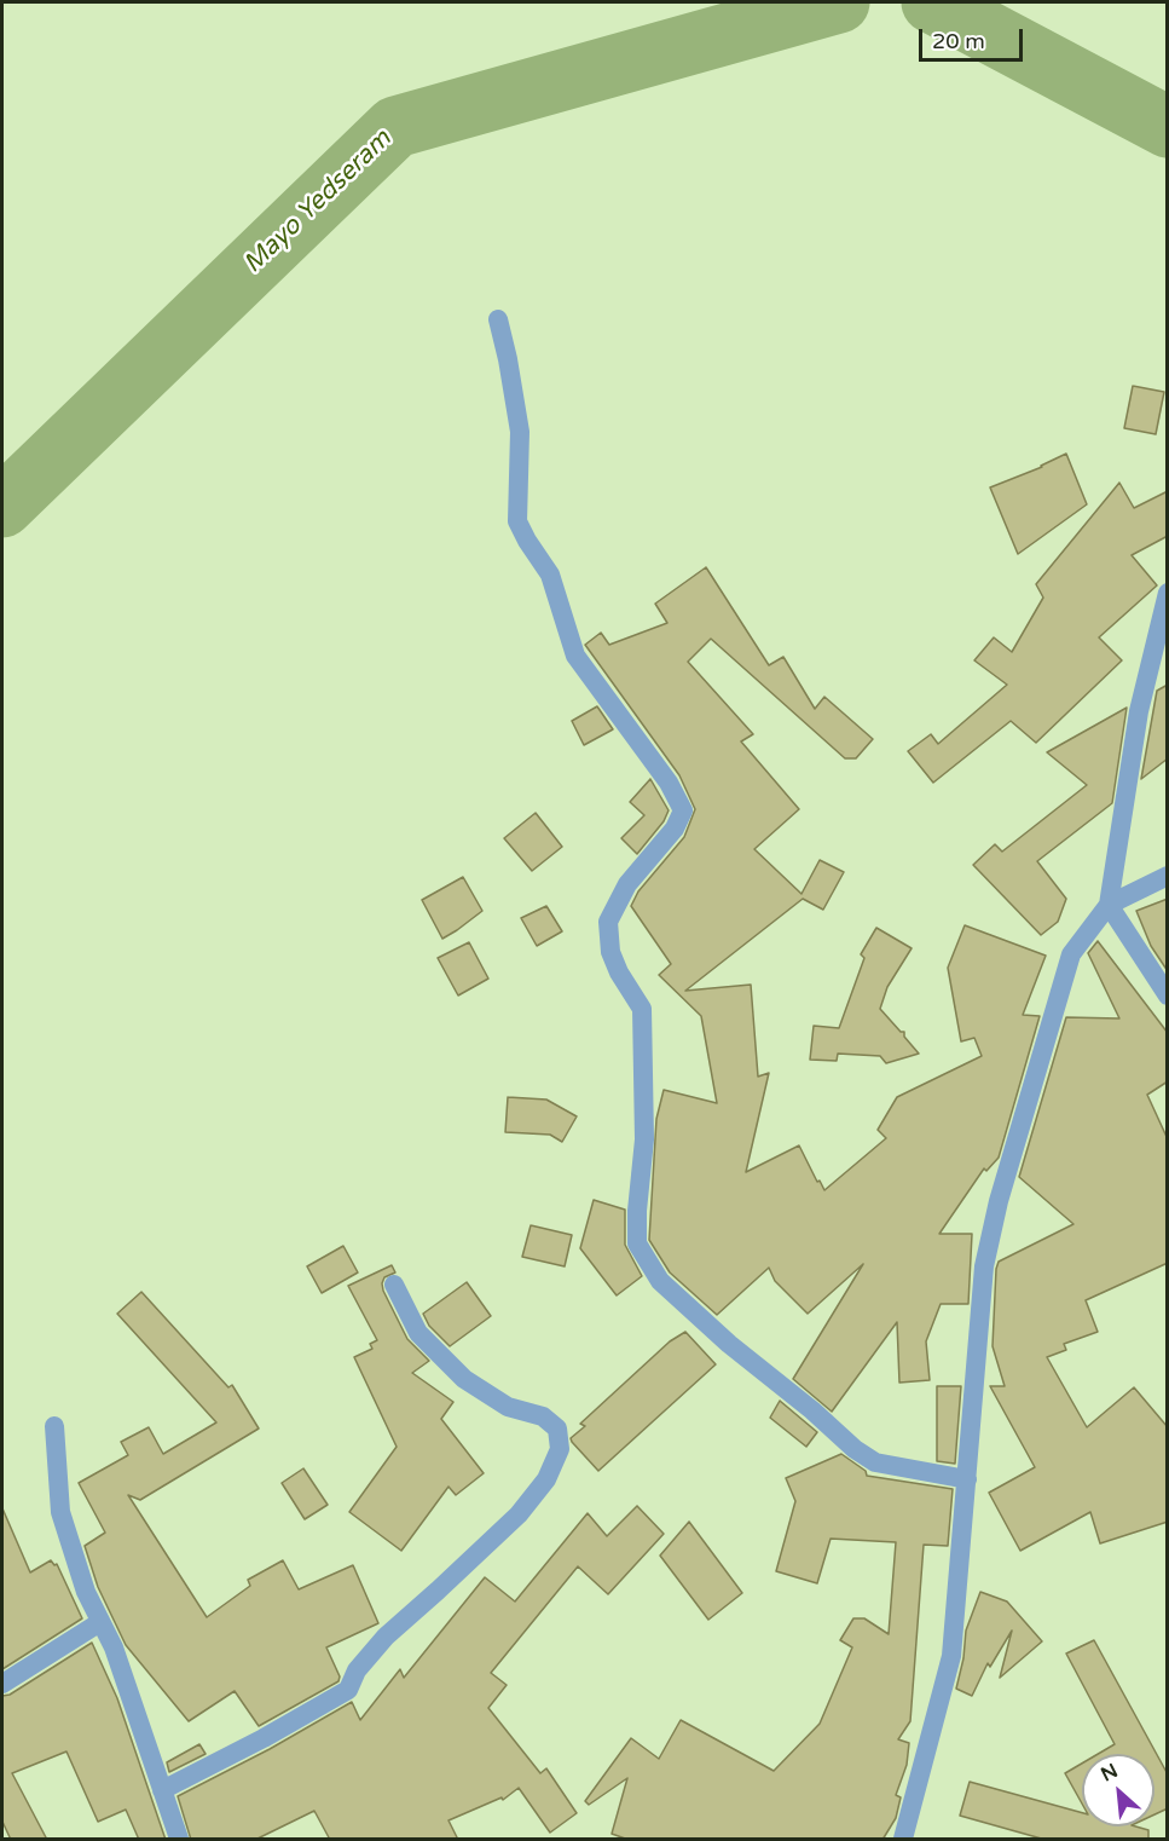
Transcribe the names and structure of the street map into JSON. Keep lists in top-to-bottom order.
{
  "water": ["Mayo Yedseram"],
  "scale_bar": "20 m",
  "north": "top left"
}
